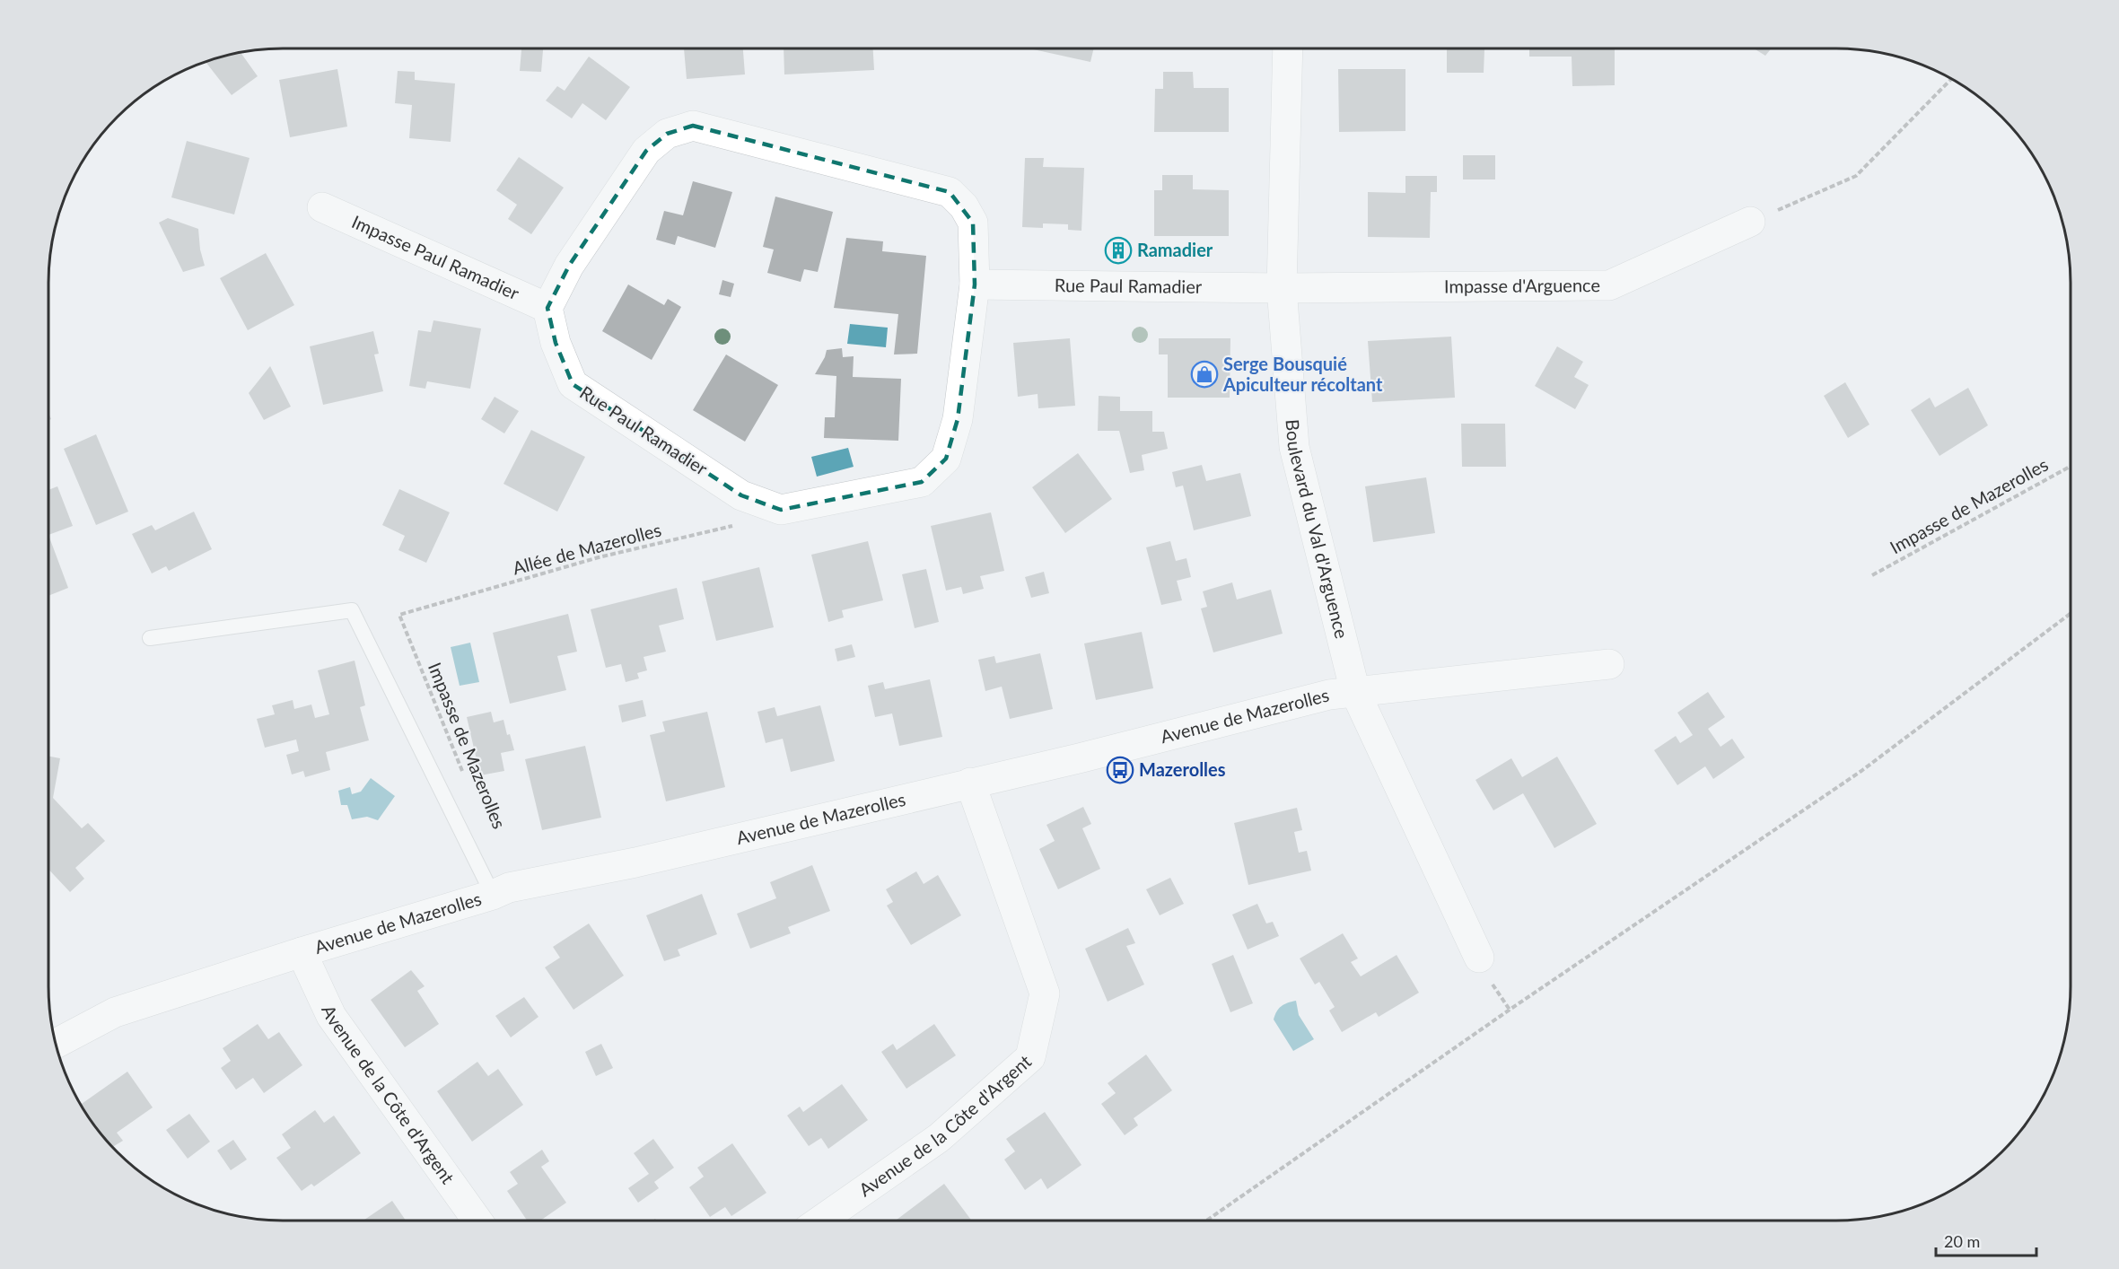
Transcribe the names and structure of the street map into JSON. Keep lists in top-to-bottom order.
{
  "streets": {
    "street": [
      "Impasse Paul Ramadier",
      "Rue Paul Ramadier",
      "Impasse d'Arguence",
      "Boulevard du Val d'Arguence",
      "Avenue de Mazerolles",
      "Avenue de la Côte d'Argent"
    ],
    "path": ["Impasse de Mazerolles", "Allée de Mazerolles"]
  },
  "crossings": [
    ["Impasse Paul Ramadier", "Rue Paul Ramadier"],
    ["Rue Paul Ramadier", "Impasse d'Arguence"],
    ["Rue Paul Ramadier", "Boulevard du Val d'Arguence"],
    ["Impasse d'Arguence", "Boulevard du Val d'Arguence"],
    ["Impasse de Mazerolles", "Allée de Mazerolles"],
    ["Boulevard du Val d'Arguence", "Avenue de Mazerolles"],
    ["Avenue de Mazerolles", "Avenue de la Côte d'Argent"]
  ],
  "places": {
    "building": ["Ramadier"],
    "shop": ["Serge Bousquié Apiculteur récoltant"],
    "bus stop": ["Mazerolles"]
  },
  "scale_bar": "20 m"
}
